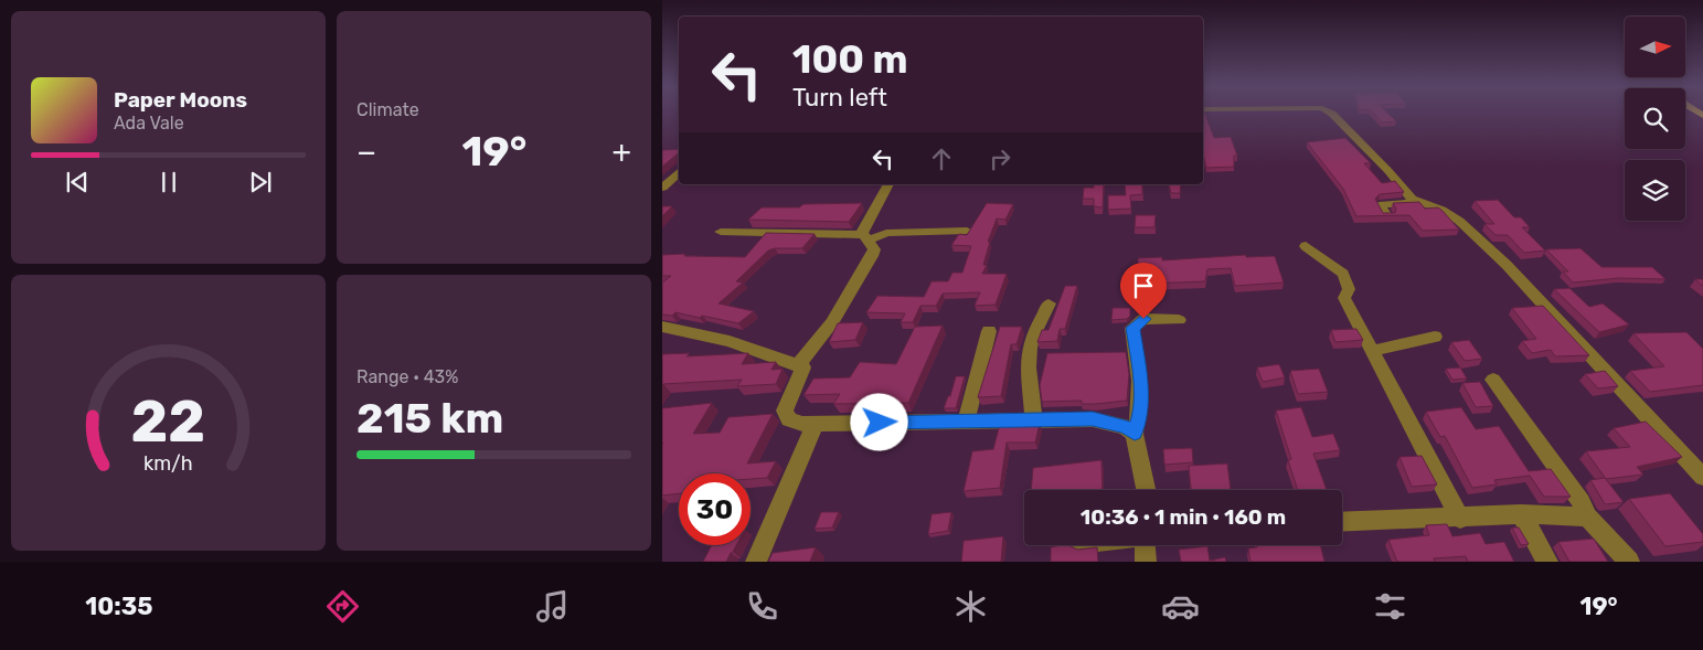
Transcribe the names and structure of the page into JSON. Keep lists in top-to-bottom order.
{
  "north": "right",
  "page": {
    "tile": [
      "Climate",
      ["Range · 43%", "215 km"]
    ],
    "turn": ["100 m", "Turn left"],
    "song": ["Paper Moons", "Ada Vale"],
    "heat": ["−", "19°", "+"],
    "limit": "30",
    "trip": "10:36 · 1 min · 160 m",
    "tabs": ["10:35", "19°"],
    "gauge": ["22", "km/h"]
  }
}
